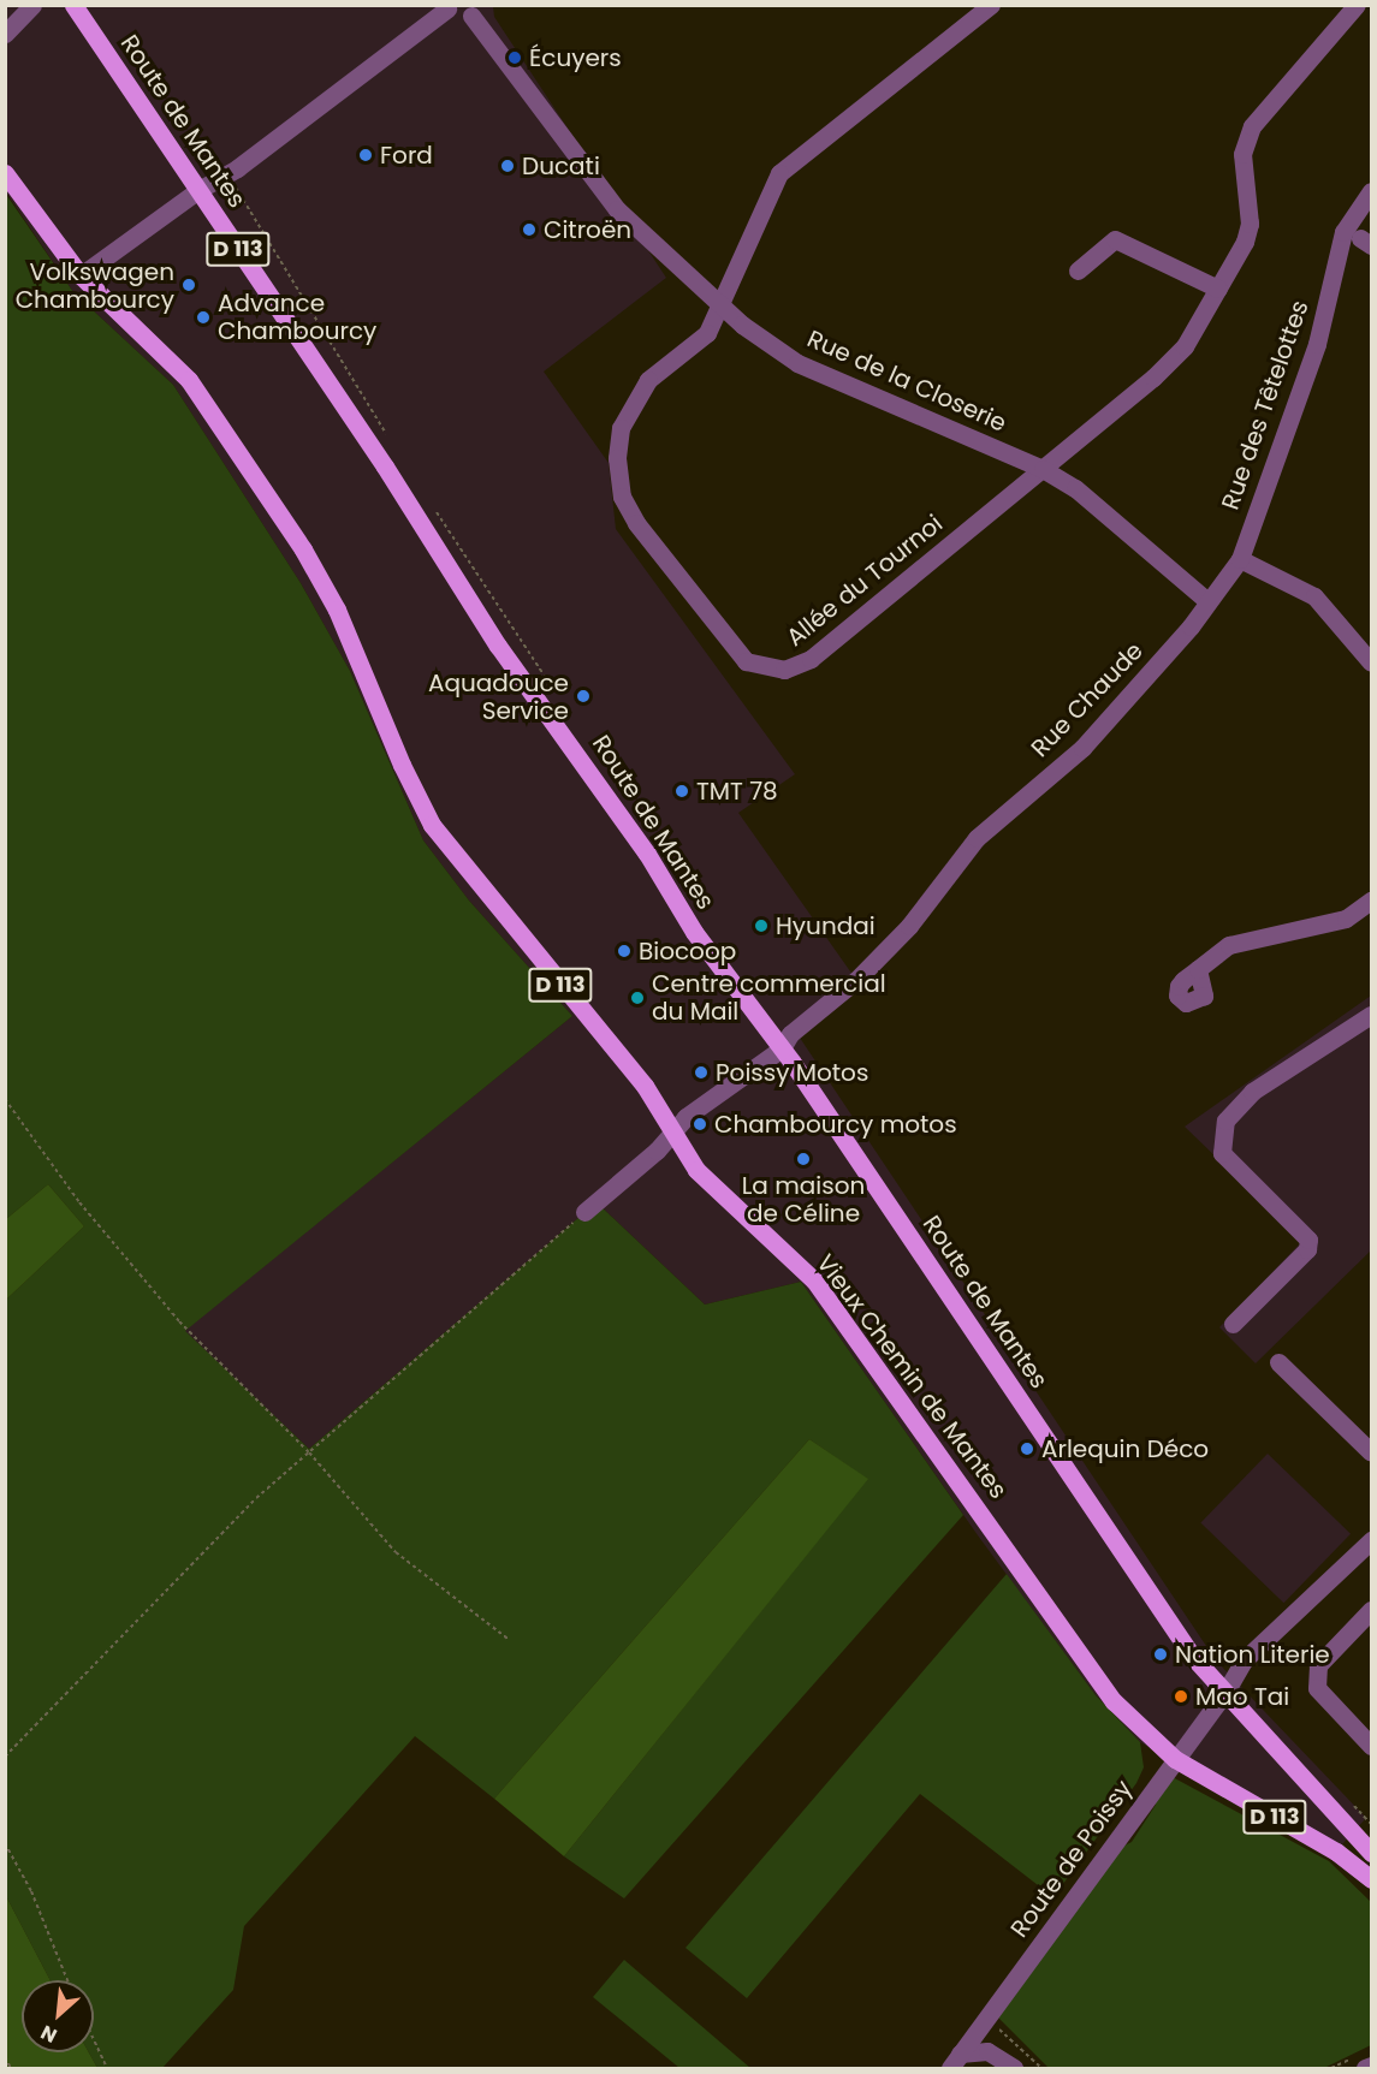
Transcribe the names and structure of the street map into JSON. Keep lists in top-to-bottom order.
{
  "streets": {
    "main road": ["Route de Mantes", "D 113", "Vieux Chemin de Mantes"],
    "street": [
      "Rue de la Closerie",
      "Rue des Têtelottes",
      "Allée du Tournoi",
      "Rue Chaude",
      "Route de Poissy"
    ]
  },
  "crossings": [
    ["Route de Mantes", "Rue Chaude"],
    ["Route de Mantes", "Route de Poissy"],
    ["Rue de la Closerie", "Allée du Tournoi"],
    ["Rue de la Closerie", "Rue Chaude"],
    ["Rue des Têtelottes", "Rue Chaude"],
    ["Rue Chaude", "Vieux Chemin de Mantes"],
    ["Vieux Chemin de Mantes", "Route de Poissy"]
  ],
  "places": [
    "Écuyers",
    "Ford",
    "Ducati",
    "Citroën",
    "Volkswagen Chambourcy",
    "Advance Chambourcy",
    "Aquadouce Service",
    "TMT 78",
    "Hyundai",
    "Biocoop",
    "Centre commercial du Mail",
    "Poissy Motos",
    "Chambourcy motos",
    "La maison de Céline",
    "Arlequin Déco",
    "Nation Literie",
    "Mao Tai"
  ],
  "north": "bottom left"
}
